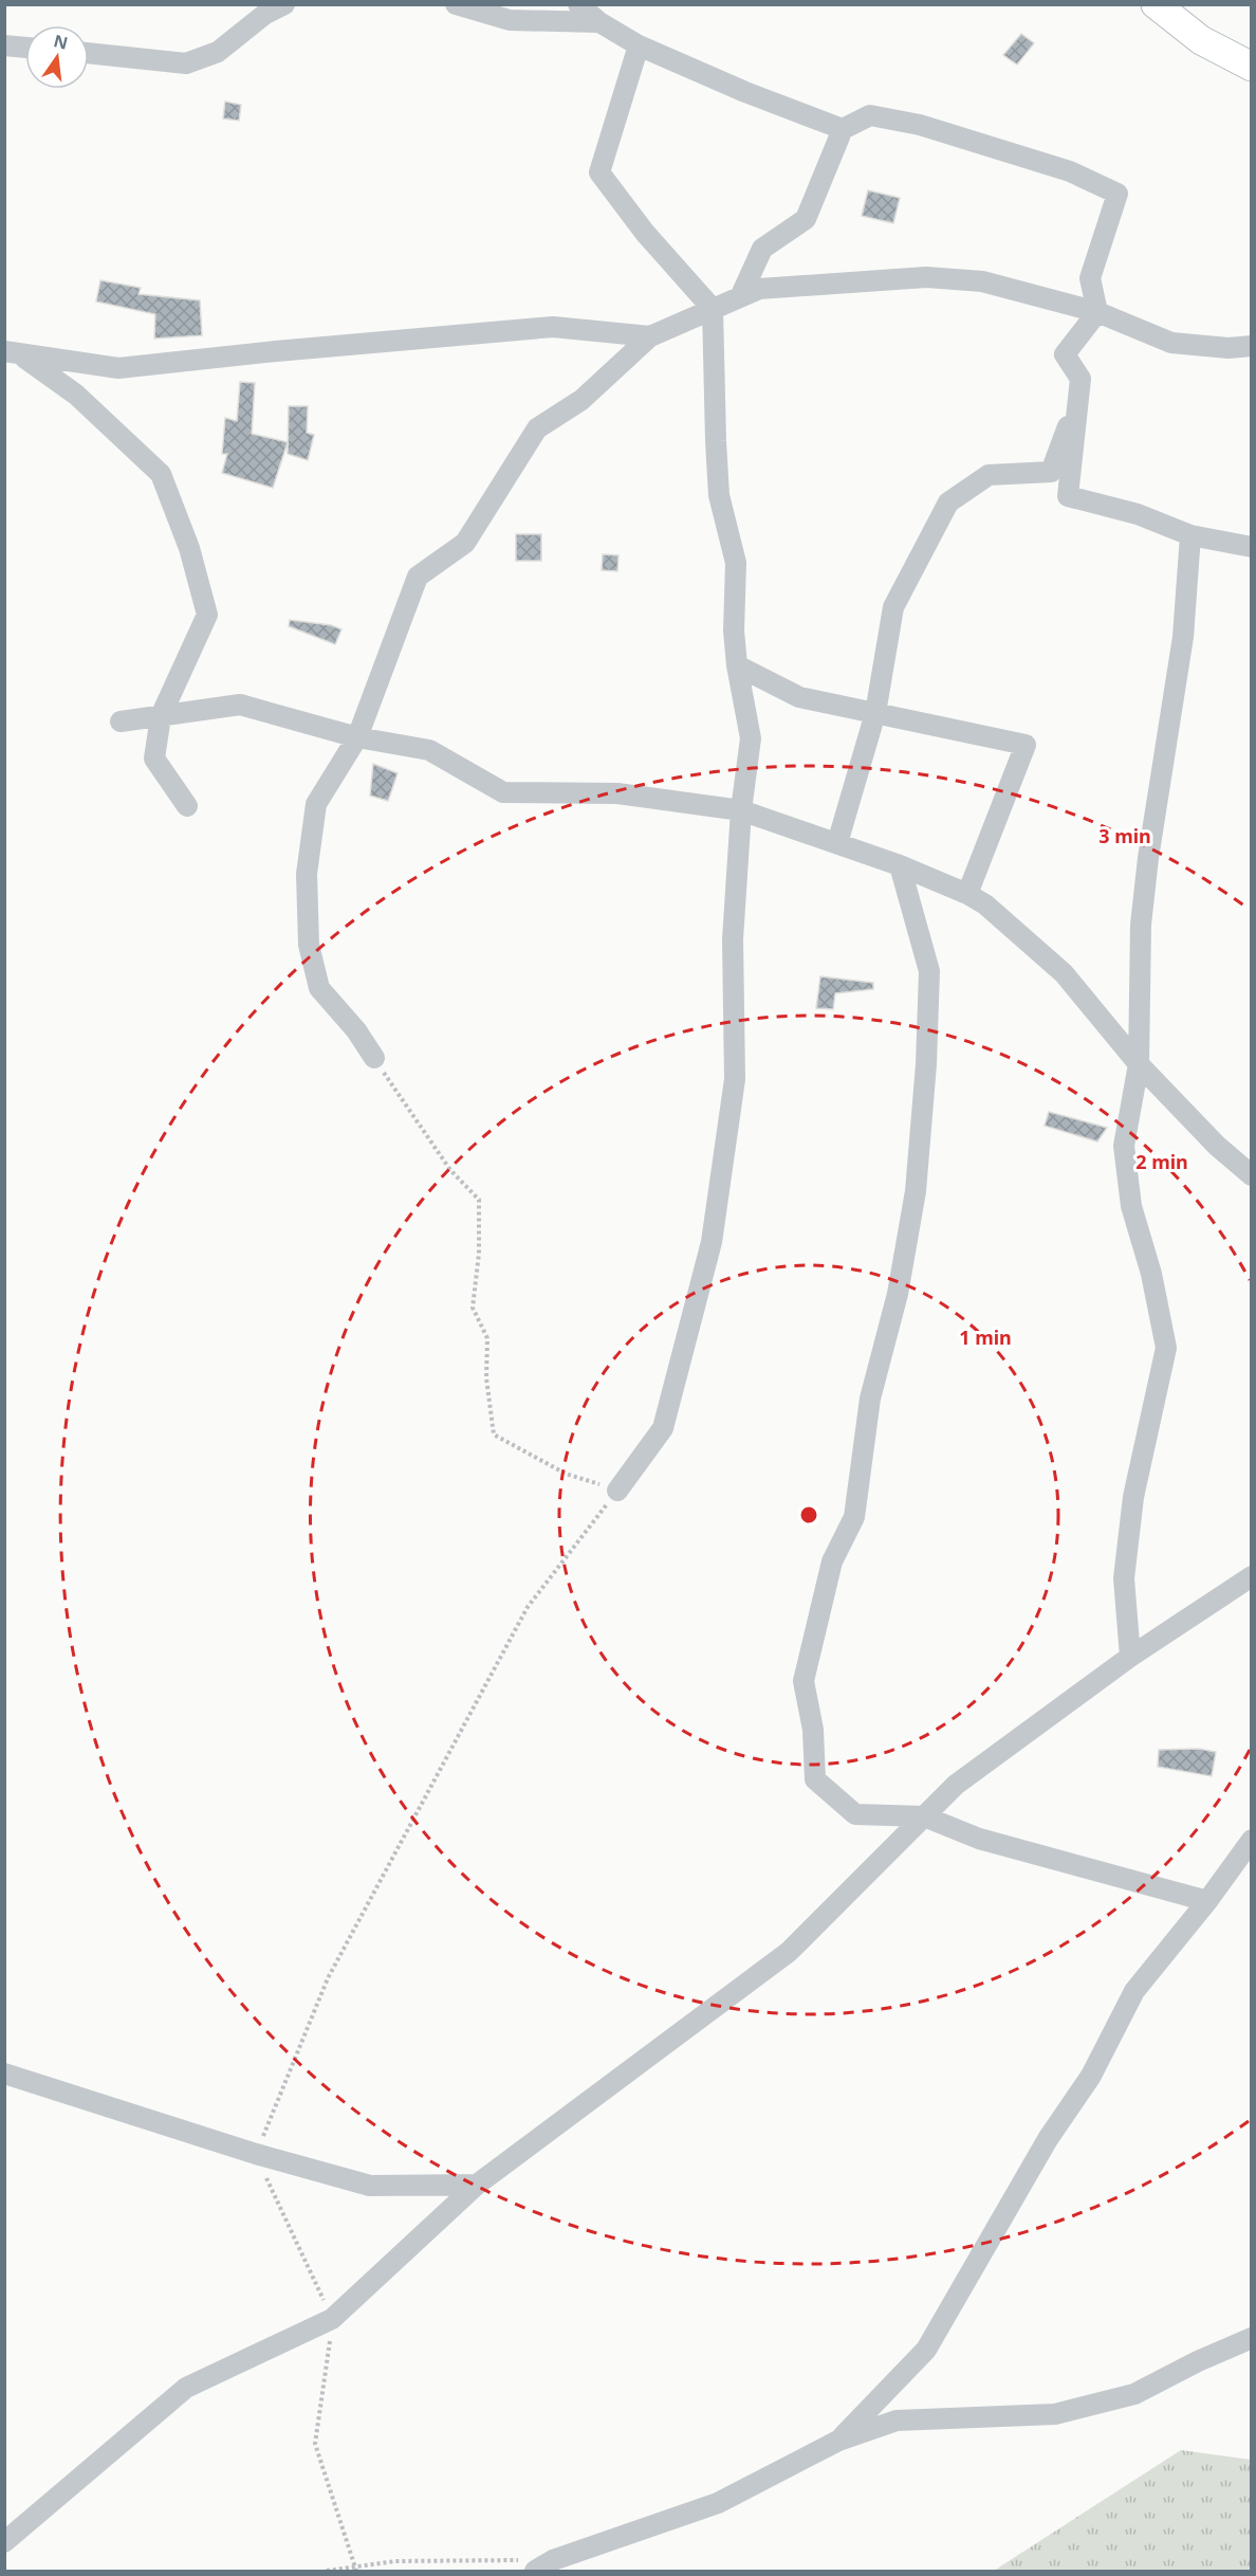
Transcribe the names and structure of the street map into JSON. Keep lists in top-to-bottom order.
{
  "north": "top",
  "rings": ["3 min", "2 min", "1 min"]
}
